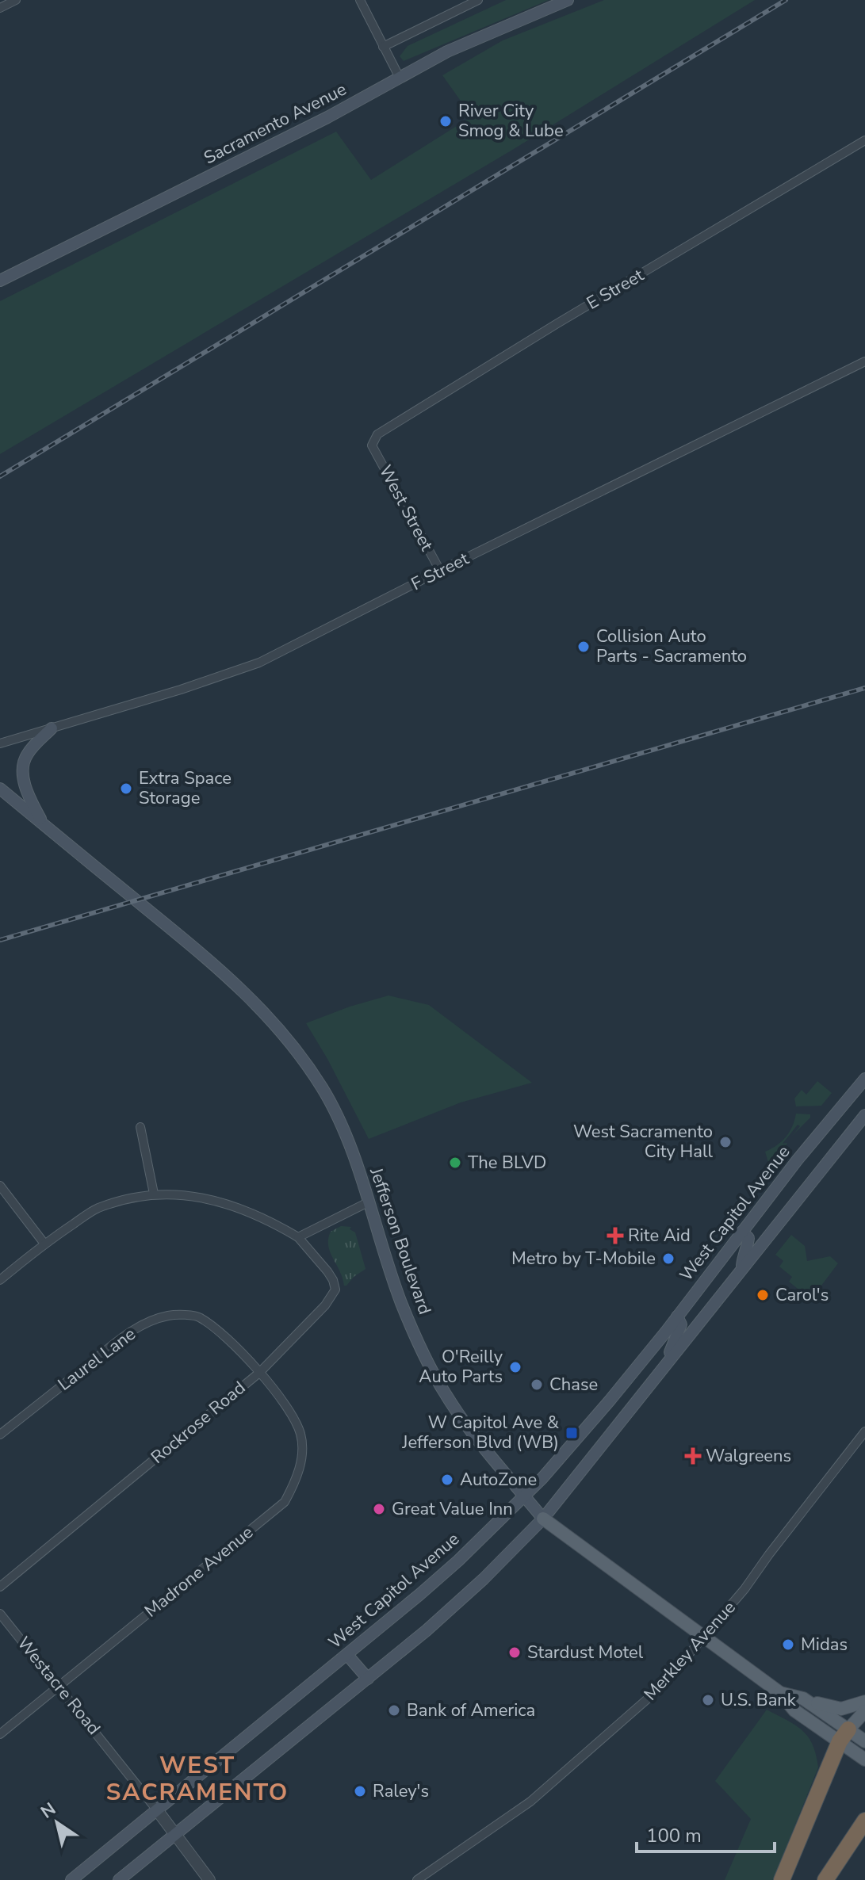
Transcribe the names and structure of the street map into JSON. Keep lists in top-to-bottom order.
{
  "streets": {
    "main road": ["Sacramento Avenue", "West Capitol Avenue", "Jefferson Boulevard"],
    "street": [
      "E Street",
      "West Street",
      "F Street",
      "Laurel Lane",
      "Rockrose Road",
      "Madrone Avenue",
      "Merkley Avenue",
      "Westacre Road"
    ]
  },
  "crossings": [
    ["E Street", "West Street"],
    ["West Street", "F Street"],
    ["West Capitol Avenue", "Jefferson Boulevard"],
    ["West Capitol Avenue", "Westacre Road"],
    ["Jefferson Boulevard", "Merkley Avenue"],
    ["Laurel Lane", "Rockrose Road"],
    ["Laurel Lane", "Madrone Avenue"],
    ["Rockrose Road", "Madrone Avenue"],
    ["Madrone Avenue", "Westacre Road"]
  ],
  "districts": ["WEST SACRAMENTO"],
  "places": {
    "other": [
      "River City Smog & Lube",
      "Collision Auto Parts - Sacramento",
      "Extra Space Storage",
      "West Sacramento City Hall",
      "The BLVD",
      "Metro by T-Mobile",
      "Carol's",
      "O'Reilly Auto Parts",
      "Chase",
      "AutoZone",
      "Great Value Inn",
      "Midas",
      "Stardust Motel",
      "U.S. Bank",
      "Bank of America",
      "Raley's"
    ],
    "health": ["Rite Aid", "Walgreens"],
    "transit": ["W Capitol Ave & Jefferson Blvd (WB)"]
  },
  "scale_bar": "100 m",
  "north": "top left"
}
